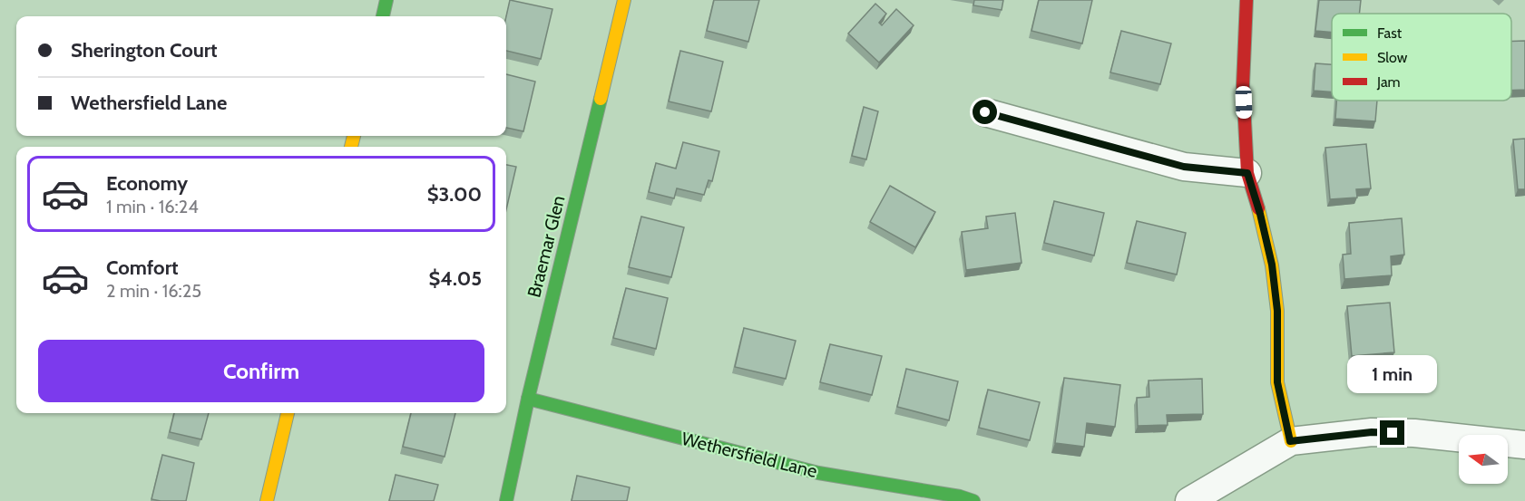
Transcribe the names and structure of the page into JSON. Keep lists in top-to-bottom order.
{
  "streets": {
    "street": ["Braemar Glen", "Wethersfield Lane"]
  },
  "crossings": [
    ["Braemar Glen", "Wethersfield Lane"]
  ],
  "legend": ["Fast", "Slow", "Jam"],
  "north": "left",
  "page": {
    "banner": ["Sherington Court", "Wethersfield Lane"],
    "list": [
      {
        "name": "Economy",
        "note": "1 min · 16:24",
        "value": "$3.00"
      },
      {
        "name": "Comfort",
        "note": "2 min · 16:25",
        "value": "$4.05"
      }
    ],
    "buttons": "Confirm",
    "bubble": "1 min"
  }
}
